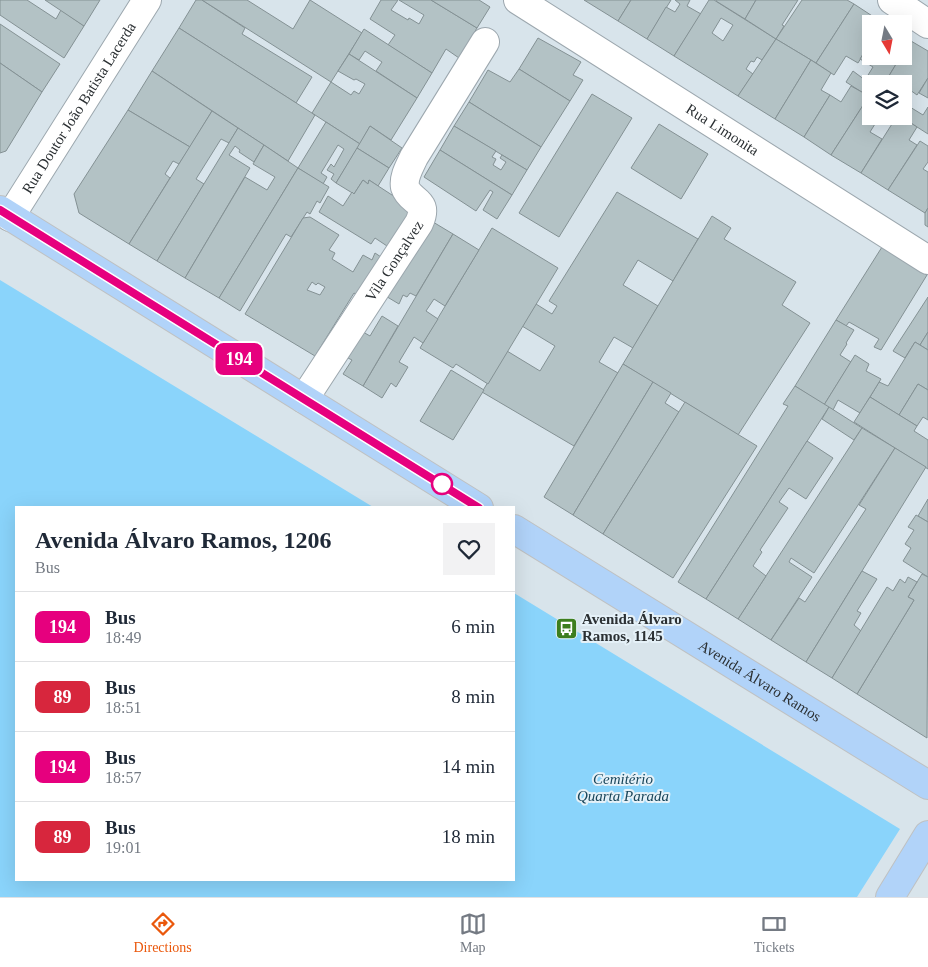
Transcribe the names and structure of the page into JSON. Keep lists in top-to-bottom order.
{
  "streets": {
    "main road": ["Avenida Álvaro Ramos"],
    "street": ["Rua Doutor João Batista Lacerda", "Rua Limonita", "Vila Gonçalvez"]
  },
  "parks": ["Cemitério Quarta Parada"],
  "places": {
    "bus stop": ["Avenida Álvaro Ramos, 1145"]
  },
  "lines": ["bus line 194"],
  "north": "bottom",
  "page": {
    "on_map": "194",
    "heading": ["Avenida Álvaro Ramos, 1206", "Bus"],
    "list": [
      {
        "mark": "194",
        "name": "Bus",
        "note": "18:49",
        "value": "6 min"
      },
      {
        "mark": "89",
        "name": "Bus",
        "note": "18:51",
        "value": "8 min"
      },
      {
        "mark": "194",
        "name": "Bus",
        "note": "18:57",
        "value": "14 min"
      },
      {
        "mark": "89",
        "name": "Bus",
        "note": "19:01",
        "value": "18 min"
      }
    ],
    "tabs": ["Directions", "Map", "Tickets"]
  }
}
